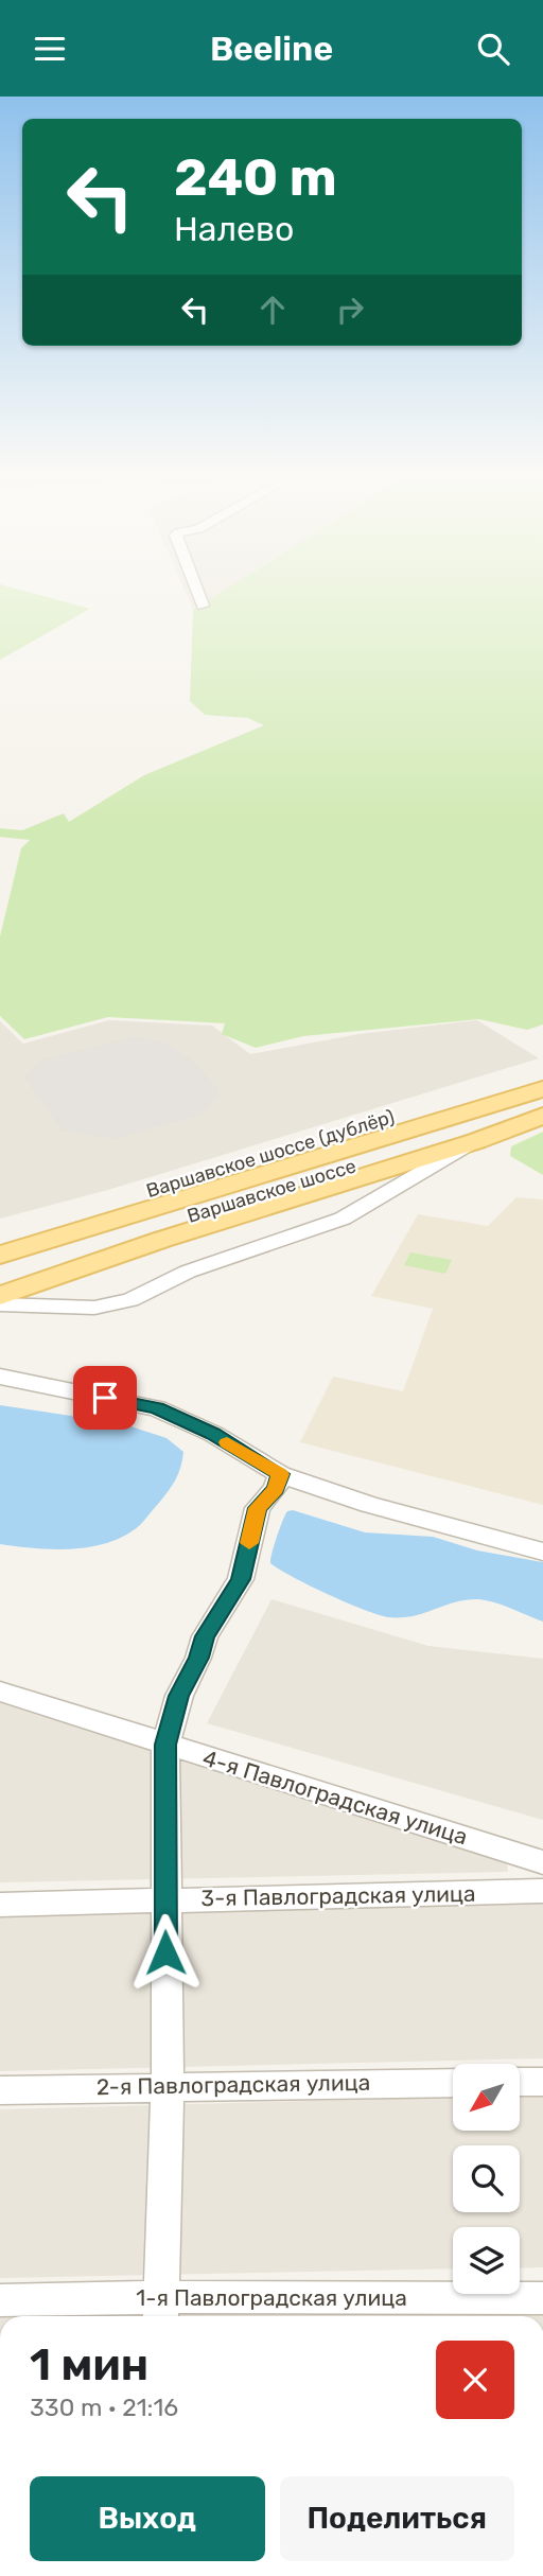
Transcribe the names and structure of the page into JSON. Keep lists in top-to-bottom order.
{
  "streets": {
    "main road": ["Варшавское шоссе (дублёр)", "Варшавское шоссе"],
    "street": [
      "4-я Павлоградская улица",
      "3-я Павлоградская улица",
      "2-я Павлоградская улица",
      "1-я Павлоградская улица"
    ]
  },
  "north": "bottom left",
  "page": {
    "header": "Beeline",
    "turn": ["240 m", "Налево"],
    "heading": ["1 мин", "330 m · 21:16"],
    "buttons": ["Выход", "Поделиться"]
  }
}
